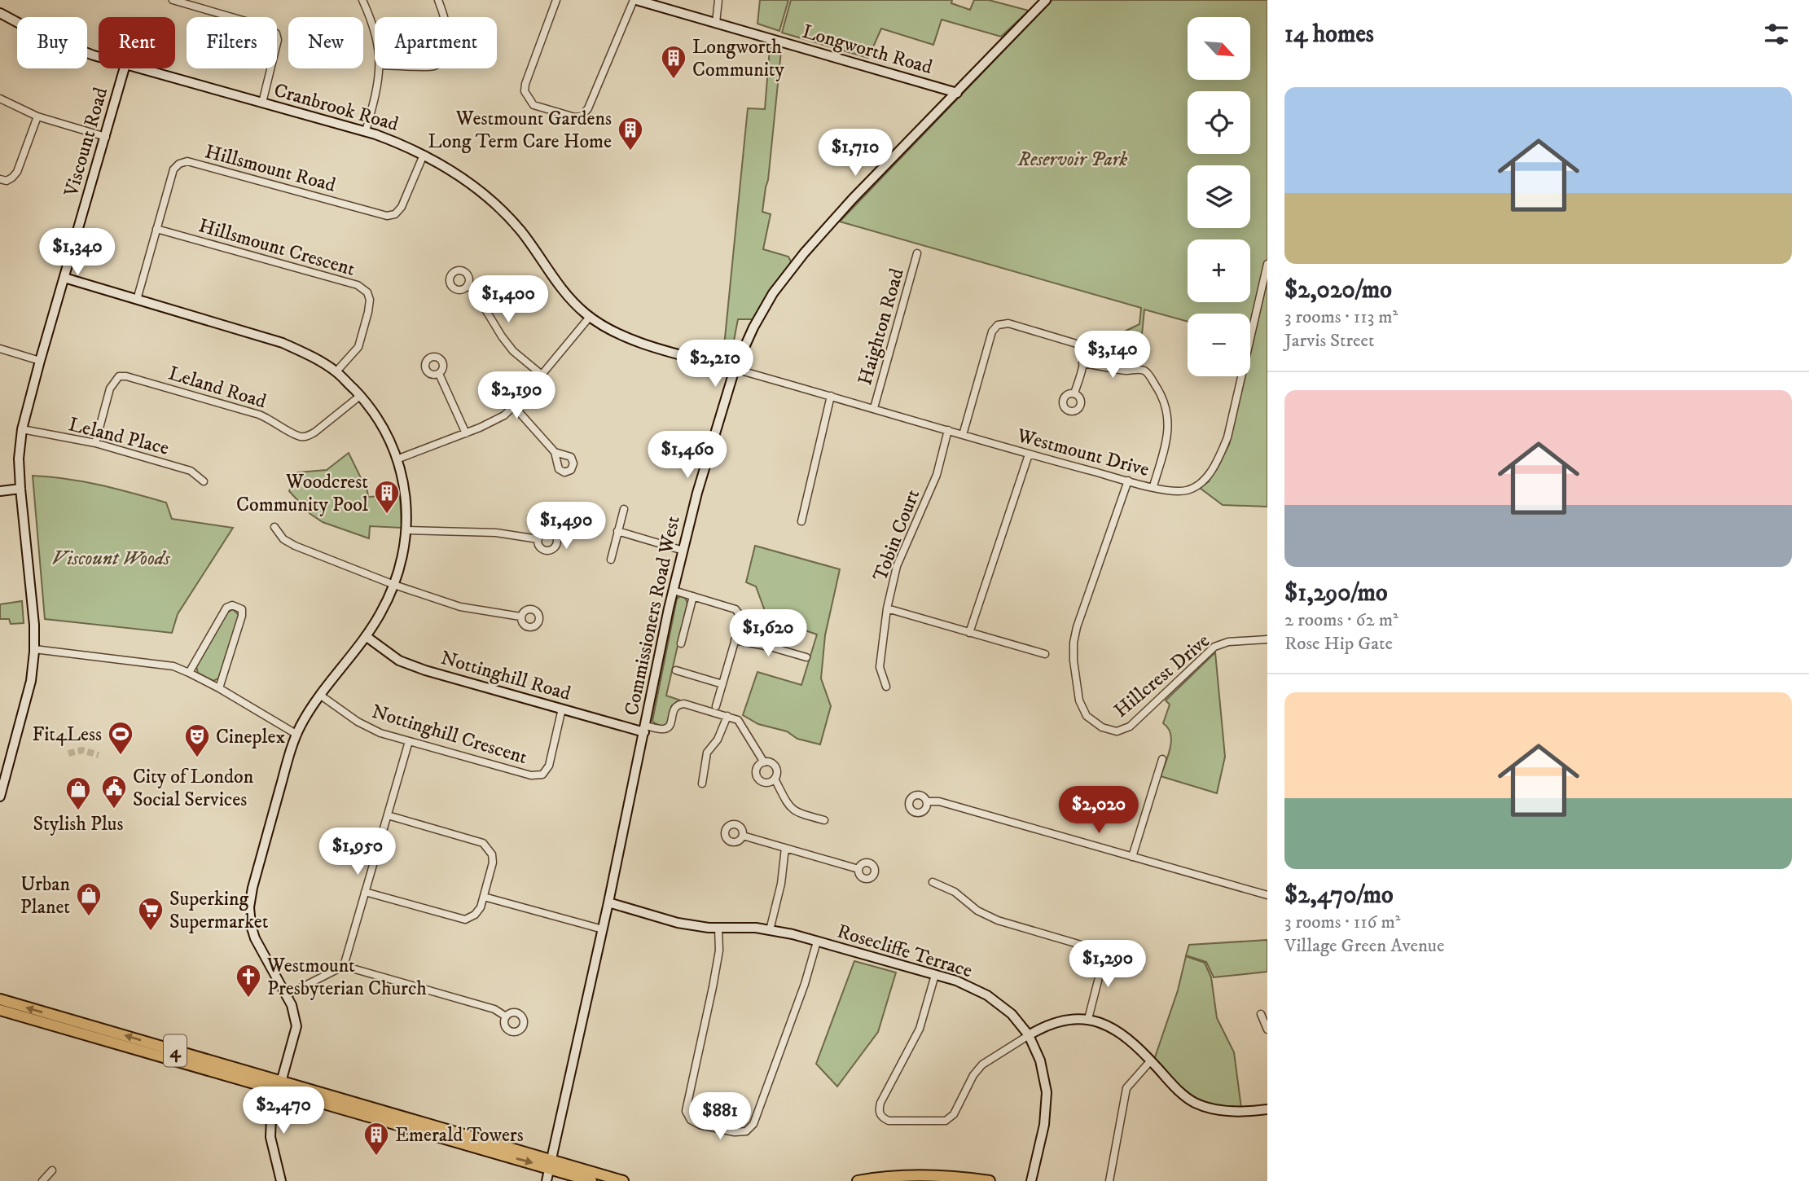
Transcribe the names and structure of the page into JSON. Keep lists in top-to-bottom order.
{
  "streets": {
    "main road": ["4"],
    "street": [
      "Longworth Road",
      "Cranbrook Road",
      "Viscount Road",
      "Hillsmount Road",
      "Hillsmount Crescent",
      "Haighton Road",
      "Leland Road",
      "Leland Place",
      "Westmount Drive",
      "Tobin Court",
      "Commissioners Road West",
      "Nottinghill Road",
      "Hillcrest Drive",
      "Nottinghill Crescent",
      "Rosecliffe Terrace"
    ]
  },
  "crossings": [
    ["Longworth Road", "Commissioners Road West"],
    ["Cranbrook Road", "Hillsmount Road"],
    ["Cranbrook Road", "Westmount Drive"],
    ["Cranbrook Road", "Commissioners Road West"],
    ["Viscount Road", "Leland Place"],
    ["Hillsmount Road", "Hillsmount Crescent"],
    ["Haighton Road", "Westmount Drive"],
    ["Leland Road", "Leland Place"],
    ["Westmount Drive", "Tobin Court"],
    ["Westmount Drive", "Commissioners Road West"],
    ["Westmount Drive", "Hillcrest Drive"],
    ["Commissioners Road West", "Nottinghill Road"],
    ["Commissioners Road West", "Rosecliffe Terrace"],
    ["Commissioners Road West", "4"],
    ["Nottinghill Road", "Nottinghill Crescent"]
  ],
  "parks": ["Reservoir Park", "Viscount Woods"],
  "places": {
    "building": [
      "Longworth Community",
      "Westmount Gardens Long Term Care Home",
      "Woodcrest Community Pool",
      "Emerald Towers"
    ],
    "sports": ["Fit4Less"],
    "theatre": ["Cineplex"],
    "public building": ["City of London Social Services"],
    "shop": ["Stylish Plus", "Urban Planet"],
    "supermarket": ["Superking Supermarket"],
    "church": ["Westmount Presbyterian Church"]
  },
  "north": "bottom right",
  "page": {
    "heading": "14 homes",
    "map_buttons": ["+", "−"],
    "chip": [
      "Buy",
      "Rent",
      "Filters",
      "New",
      "Apartment"
    ],
    "list": [
      {
        "name": "$2,020/mo",
        "note": "3 rooms · 113 m² · Jarvis Street"
      },
      {
        "name": "$1,290/mo",
        "note": "2 rooms · 62 m² · Rose Hip Gate"
      },
      {
        "name": "$2,470/mo",
        "note": "3 rooms · 116 m² · Village Green Avenue"
      }
    ],
    "price": [
      "$1,710",
      "$1,340",
      "$1,400",
      "$3,140",
      "$2,210",
      "$2,190",
      "$1,460",
      "$1,490",
      "$1,620",
      "$2,020",
      "$1,950",
      "$1,290",
      "$2,470",
      "$881"
    ]
  }
}
